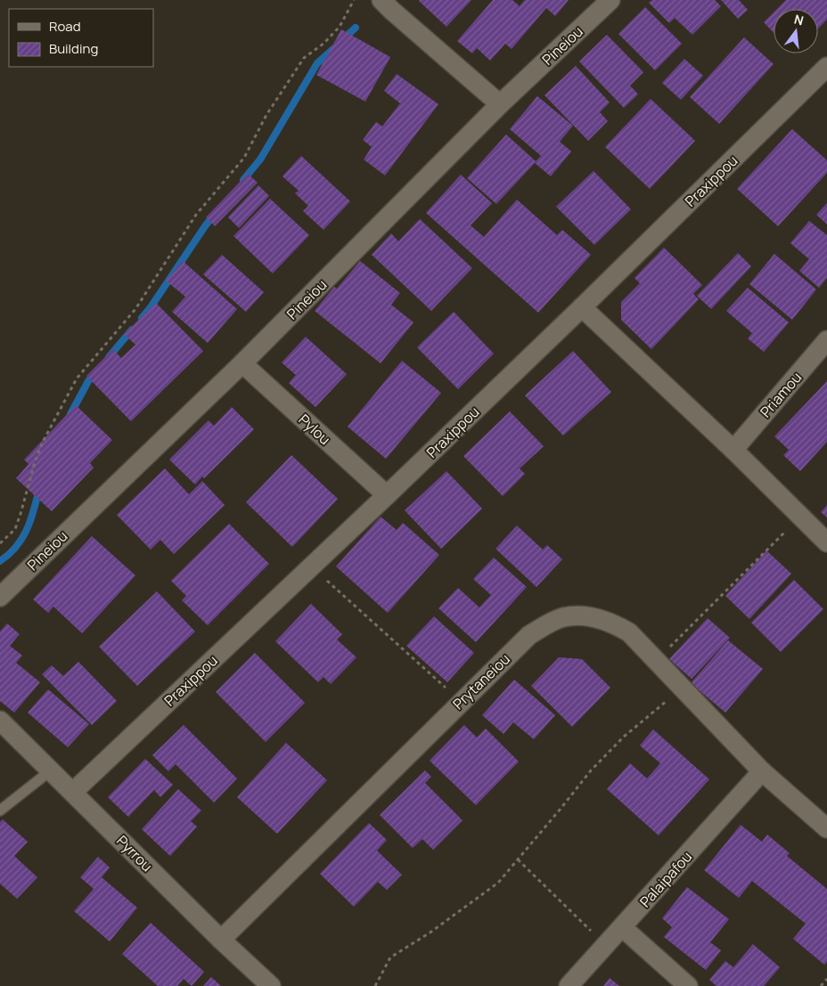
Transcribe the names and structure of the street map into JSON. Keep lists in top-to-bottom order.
{
  "streets": {
    "street": [
      "Pineiou",
      "Praxippou",
      "Priamou",
      "Pylou",
      "Prytaneiou",
      "Pyrrou",
      "Palaipafou"
    ]
  },
  "crossings": [
    ["Pineiou", "Pylou"],
    ["Praxippou", "Pylou"],
    ["Praxippou", "Pyrrou"],
    ["Prytaneiou", "Pyrrou"],
    ["Prytaneiou", "Palaipafou"]
  ],
  "legend": ["Road", "Building"],
  "north": "top"
}
